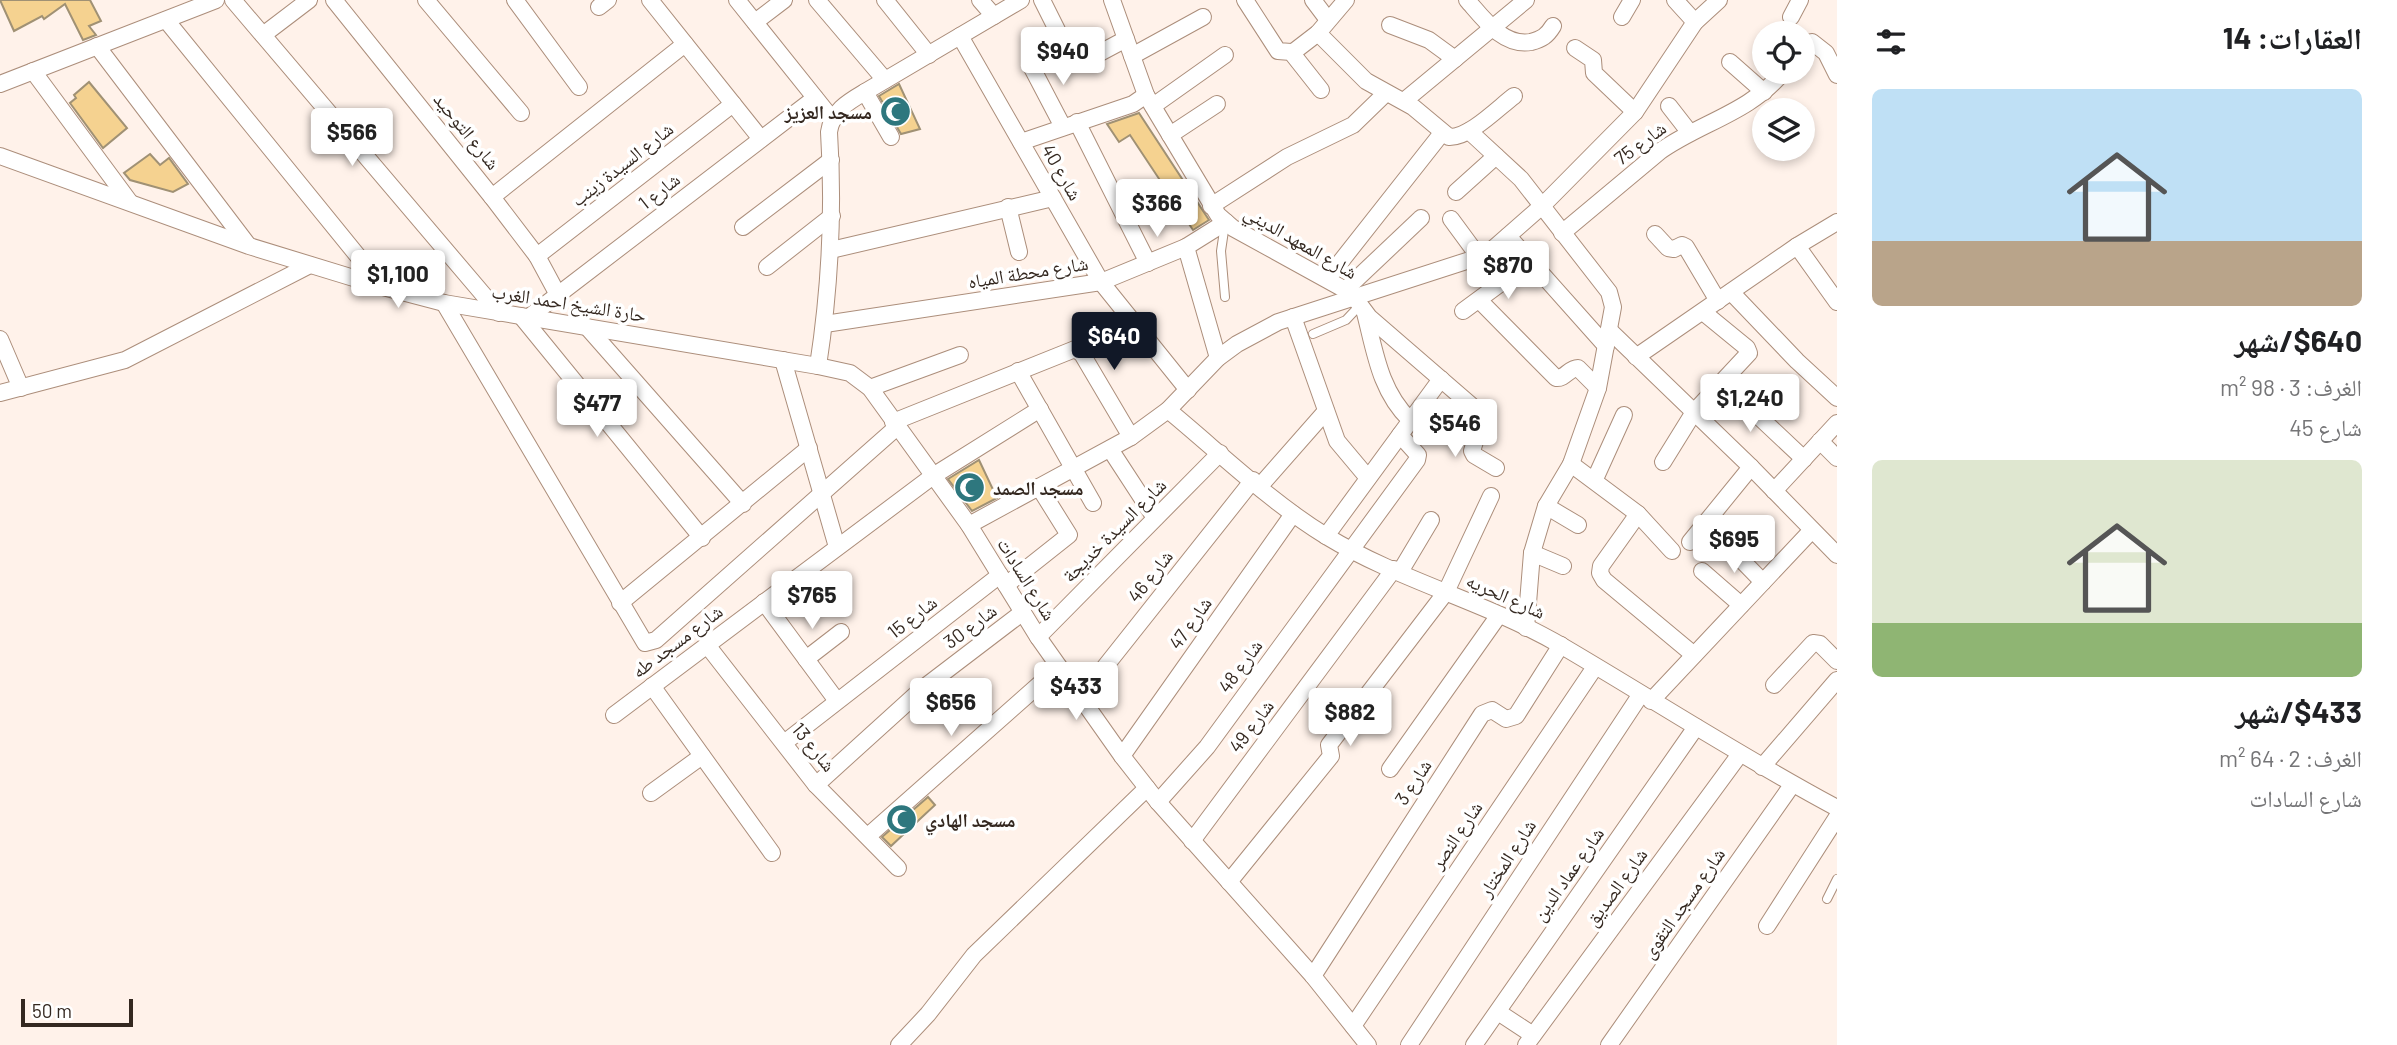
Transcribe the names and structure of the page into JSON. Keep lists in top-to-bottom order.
{
  "streets": {
    "street": [
      "شارع التوحيد",
      "شارع 75",
      "شارع السيدة زينب",
      "شارع 40",
      "شارع 1",
      "شارع المعهد الديني",
      "شارع محطة المياه",
      "حارة الشيخ احمد الغرب",
      "شارع السيدة خديجة",
      "شارع 46",
      "شارع السادات",
      "شارع الحريه",
      "شارع 15",
      "شارع 47",
      "شارع 30",
      "شارع مسجد طه",
      "شارع 48",
      "شارع 49",
      "شارع 13",
      "شارع 3",
      "شارع النصر",
      "شارع المختار",
      "شارع عماد الدين",
      "شارع الصديق",
      "شارع مسجد التقوى"
    ]
  },
  "crossings": [
    ["شارع التوحيد", "شارع السيدة زينب"],
    ["شارع التوحيد", "شارع 1"],
    ["شارع 40", "شارع محطة المياه"],
    ["شارع 1", "حارة الشيخ احمد الغرب"],
    ["شارع المعهد الديني", "شارع محطة المياه"],
    ["حارة الشيخ احمد الغرب", "شارع السادات"],
    ["شارع السيدة خديجة", "شارع السادات"],
    ["شارع السيدة خديجة", "شارع الحريه"],
    ["شارع 46", "شارع السادات"],
    ["شارع 46", "شارع الحريه"],
    ["شارع السادات", "شارع 15"],
    ["شارع السادات", "شارع 47"],
    ["شارع السادات", "شارع 30"],
    ["شارع السادات", "شارع مسجد طه"],
    ["شارع السادات", "شارع 48"],
    ["شارع السادات", "شارع 49"],
    ["شارع السادات", "شارع 3"],
    ["شارع السادات", "شارع النصر"],
    ["شارع الحريه", "شارع 47"],
    ["شارع الحريه", "شارع 48"],
    ["شارع الحريه", "شارع 49"],
    ["شارع الحريه", "شارع 3"],
    ["شارع الحريه", "شارع النصر"],
    ["شارع الحريه", "شارع المختار"],
    ["شارع الحريه", "شارع عماد الدين"],
    ["شارع الحريه", "شارع الصديق"],
    ["شارع الحريه", "شارع مسجد التقوى"],
    ["شارع 15", "شارع 13"],
    ["شارع 30", "شارع 13"],
    ["شارع مسجد طه", "شارع 13"]
  ],
  "places": {
    "mosque": ["مسجد العزيز", "مسجد الصمد", "مسجد الهادي"]
  },
  "scale_bar": "50 m",
  "page": {
    "heading": "العقارات: 14",
    "price": [
      "$940",
      "$566",
      "$366",
      "$870",
      "$1,100",
      "$640",
      "$1,240",
      "$477",
      "$546",
      "$695",
      "$765",
      "$433",
      "$656",
      "$882"
    ],
    "list": [
      {
        "name": "$640/شهر",
        "note": "الغرف: 3 · 98 m² · شارع 45"
      },
      {
        "name": "$433/شهر",
        "note": "الغرف: 2 · 64 m² · شارع السادات"
      }
    ],
    "scale": "50 m"
  }
}
